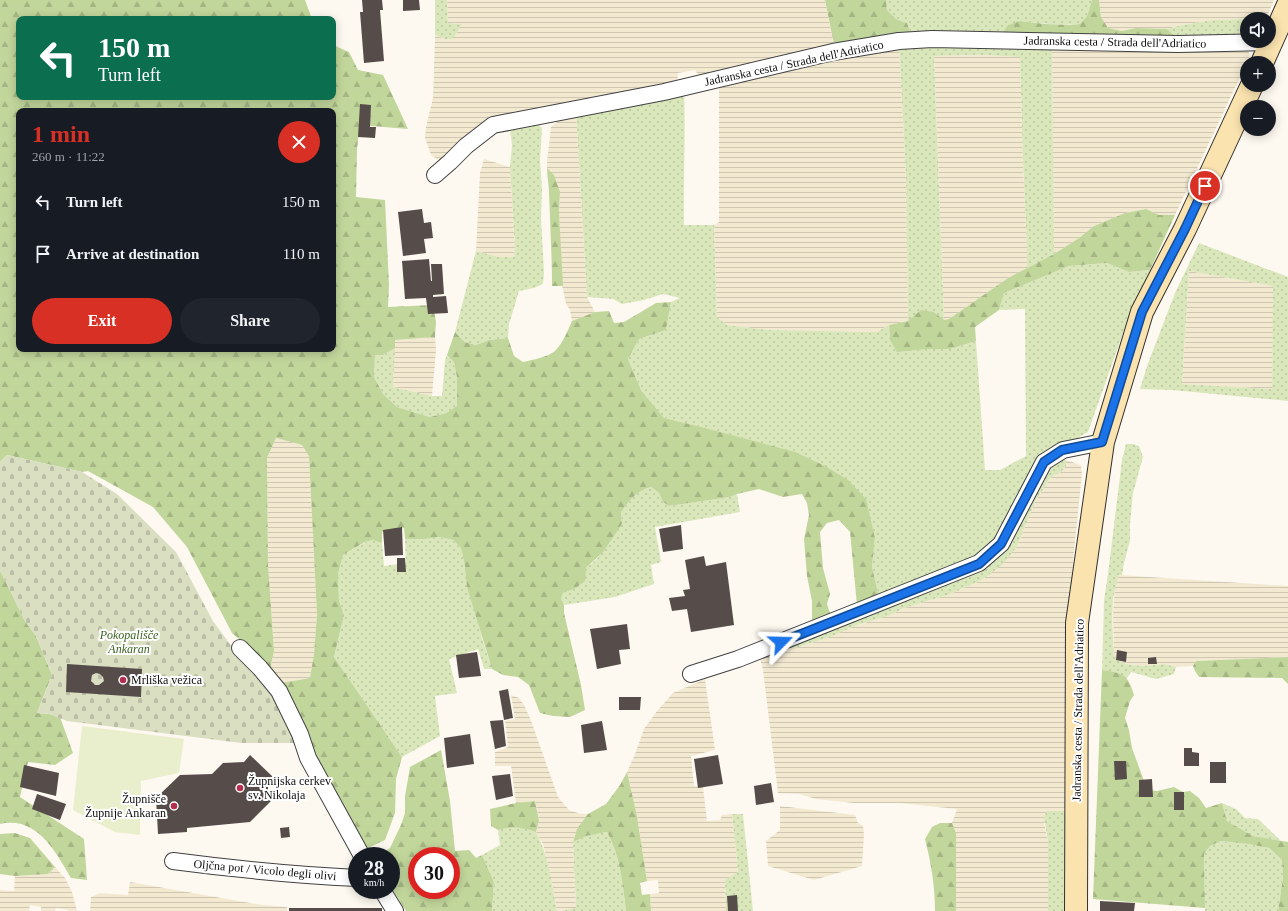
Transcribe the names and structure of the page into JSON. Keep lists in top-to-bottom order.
{
  "streets": {
    "main road": ["Jadranska cesta / Strada dell'Adriatico"],
    "street": ["Oljčna pot / Vicolo degli olivi"]
  },
  "parks": ["Pokopališče Ankaran"],
  "places": ["Mrliška vežica", "Župnijska cerkev sv. Nikolaja", "Župnišče Župnije Ankaran"],
  "page": {
    "map_buttons": ["+", "−"],
    "turn": ["150 m", "Turn left"],
    "heading": ["1 min", "260 m · 11:22"],
    "list": [
      {
        "name": "Turn left",
        "value": "150 m"
      },
      {
        "name": "Arrive at destination",
        "value": "110 m"
      }
    ],
    "buttons": ["Exit", "Share"],
    "speed": "28 km/h",
    "limit": "30"
  }
}
